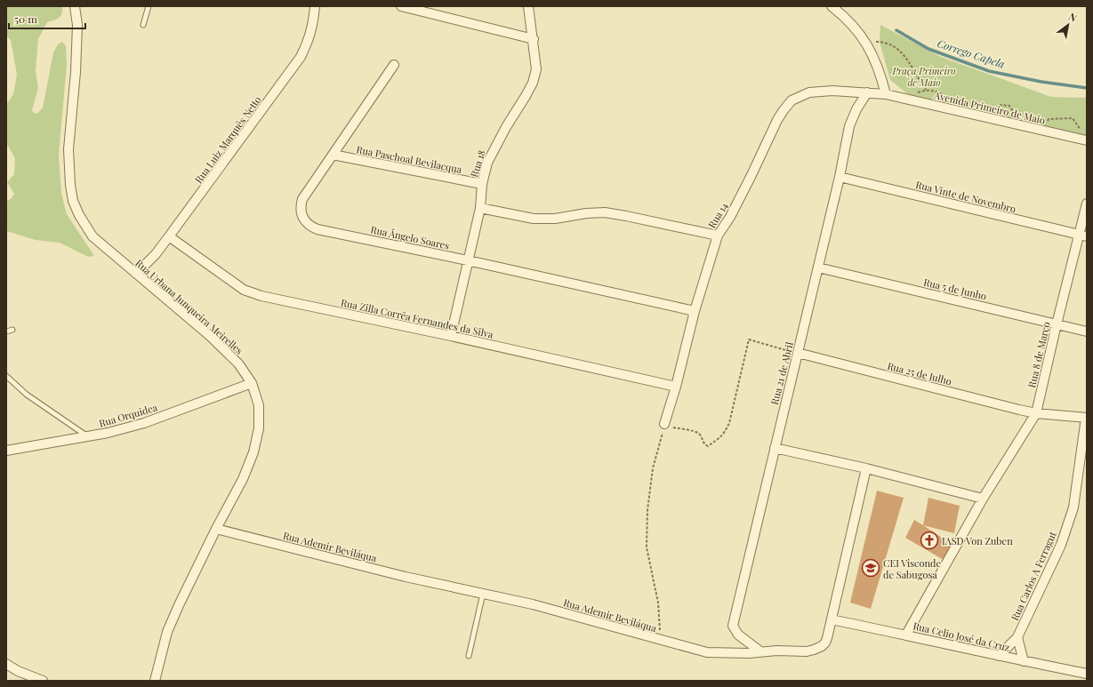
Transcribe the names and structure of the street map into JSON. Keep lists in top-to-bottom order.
{
  "streets": {
    "street": [
      "Avenida Primeiro de Maio",
      "Rua Luiz Marquês Netto",
      "Rua Paschoal Bevilacqua",
      "Rua 18",
      "Rua Vinte de Novembro",
      "Rua 14",
      "Rua Ângelo Soares",
      "Rua 5 de Junho",
      "Rua Urbana Junqueira Meirelles",
      "Rua Zilla Corrêa Fernandes da Silva",
      "Rua 8 de Março",
      "Rua 21 de Abril",
      "Rua 25 de Julho",
      "Rua Orquidea",
      "Rua Ademir Beviláqua",
      "Rua Carlos A Ferragut",
      "Rua Celio José da Cruz"
    ]
  },
  "crossings": [
    ["Avenida Primeiro de Maio", "Rua 14"],
    ["Avenida Primeiro de Maio", "Rua 21 de Abril"],
    ["Rua Luiz Marquês Netto", "Rua Urbana Junqueira Meirelles"],
    ["Rua Luiz Marquês Netto", "Rua Zilla Corrêa Fernandes da Silva"],
    ["Rua Paschoal Bevilacqua", "Rua 18"],
    ["Rua Paschoal Bevilacqua", "Rua Ângelo Soares"],
    ["Rua 18", "Rua Ângelo Soares"],
    ["Rua 18", "Rua Zilla Corrêa Fernandes da Silva"],
    ["Rua Vinte de Novembro", "Rua 8 de Março"],
    ["Rua Vinte de Novembro", "Rua 21 de Abril"],
    ["Rua 14", "Rua Ângelo Soares"],
    ["Rua 14", "Rua Zilla Corrêa Fernandes da Silva"],
    ["Rua 14", "Rua 21 de Abril"],
    ["Rua 5 de Junho", "Rua 8 de Março"],
    ["Rua 5 de Junho", "Rua 21 de Abril"],
    ["Rua Urbana Junqueira Meirelles", "Rua Orquidea"],
    ["Rua Urbana Junqueira Meirelles", "Rua Ademir Beviláqua"],
    ["Rua 8 de Março", "Rua 25 de Julho"],
    ["Rua 8 de Março", "Rua Celio José da Cruz"],
    ["Rua 21 de Abril", "Rua 25 de Julho"],
    ["Rua 21 de Abril", "Rua Ademir Beviláqua"],
    ["Rua 25 de Julho", "Rua Carlos A Ferragut"],
    ["Rua Ademir Beviláqua", "Rua Celio José da Cruz"],
    ["Rua Carlos A Ferragut", "Rua Celio José da Cruz"]
  ],
  "water": ["Corrego Capela"],
  "parks": ["Praça Primeiro de Maio"],
  "places": {
    "church": ["IASD Von Zuben"],
    "school or university": ["CEI Visconde de Sabugosa"]
  },
  "scale_bar": "50 m",
  "north": "top right"
}
